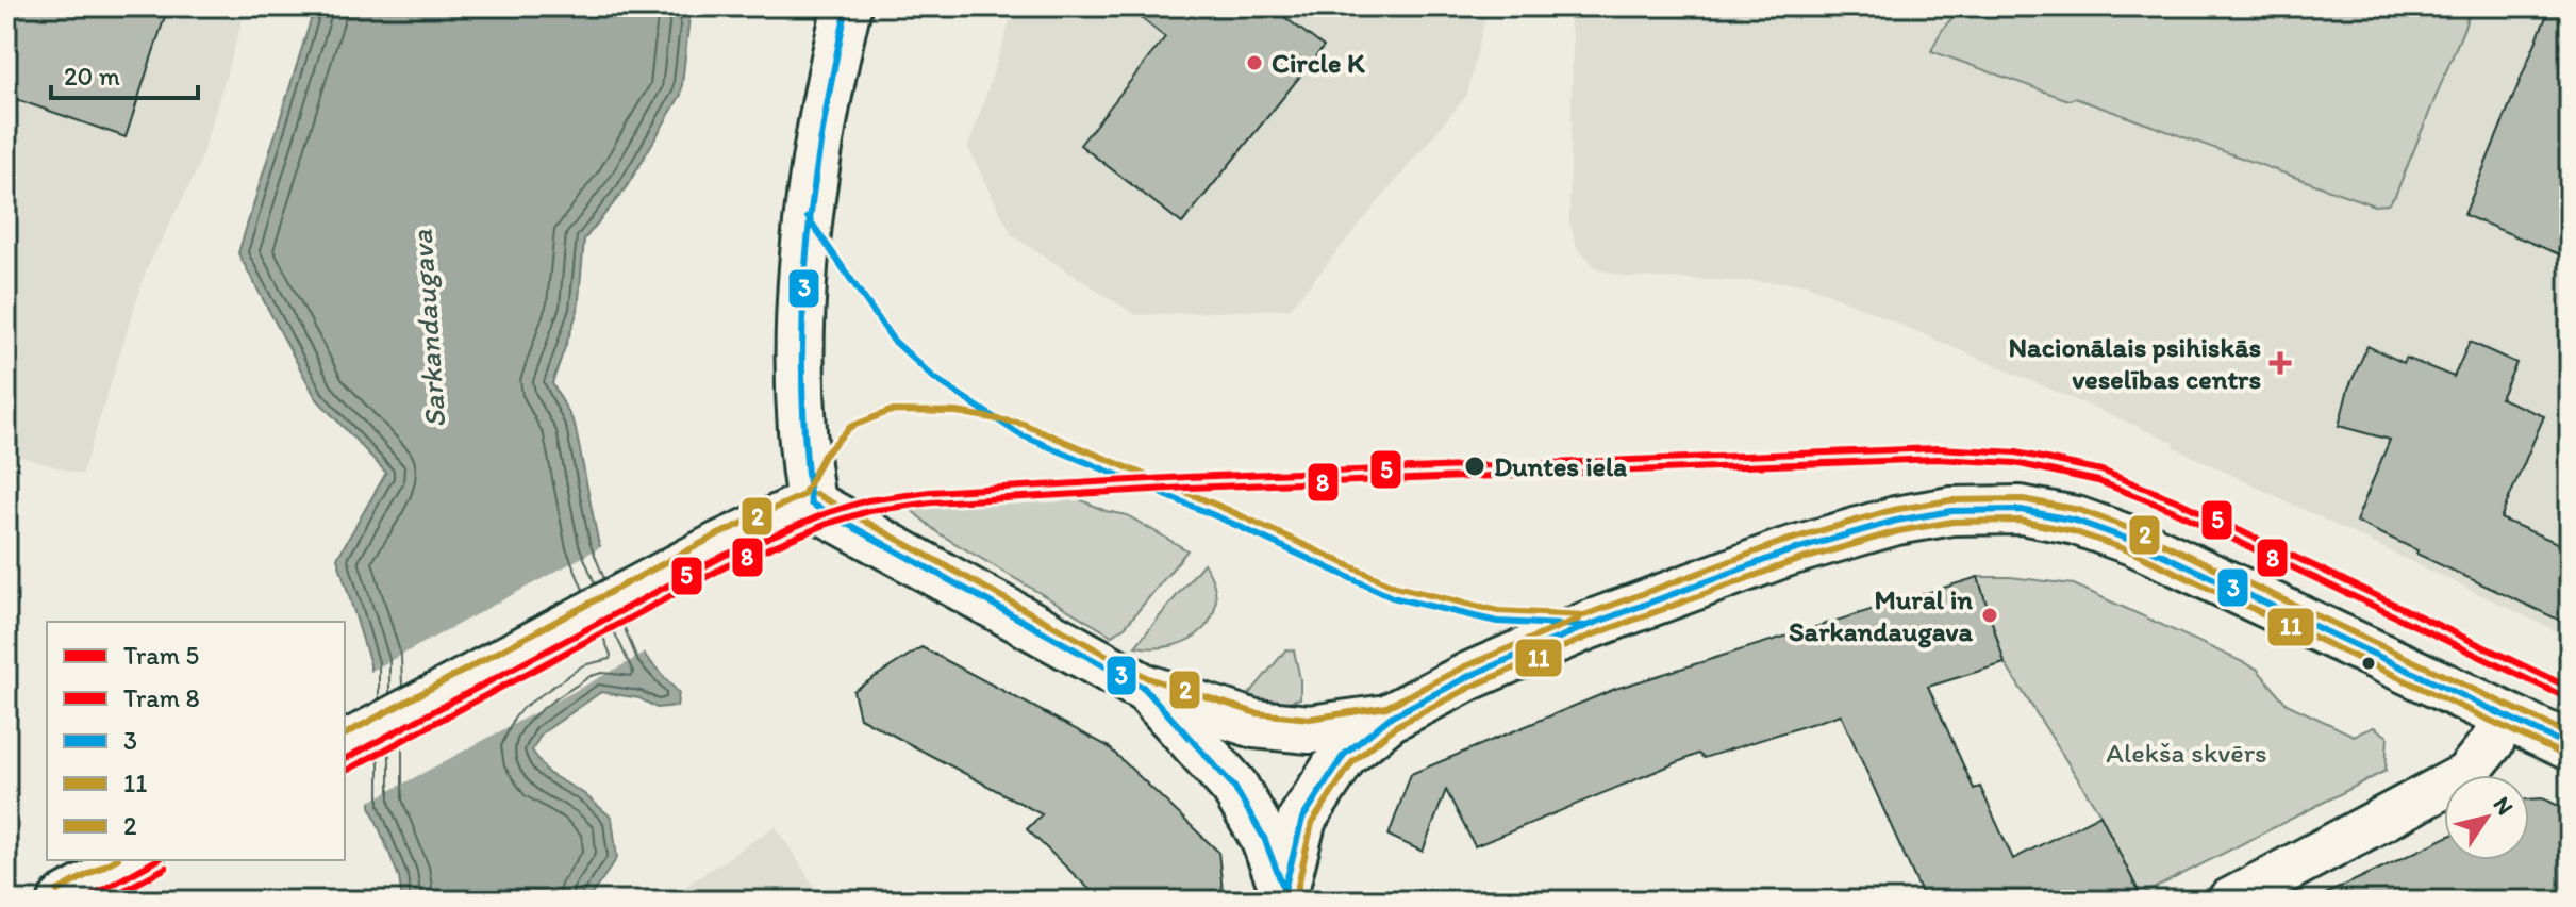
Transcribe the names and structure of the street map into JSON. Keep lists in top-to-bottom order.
{
  "water": ["Sarkandaugava"],
  "parks": ["Alekša skvērs"],
  "places": {
    "other": ["Circle K", "Duntes iela", "Mural in Sarkandaugava"],
    "health": ["Nacionālais psihiskās veselības centrs"]
  },
  "lines": [
    "transit line 3",
    "transit line 2",
    "tram line 5",
    "tram line 8",
    "transit line 11"
  ],
  "legend": [
    "Tram 5",
    "Tram 8",
    "3",
    "11",
    "2"
  ],
  "scale_bar": "20 m",
  "north": "top right"
}
